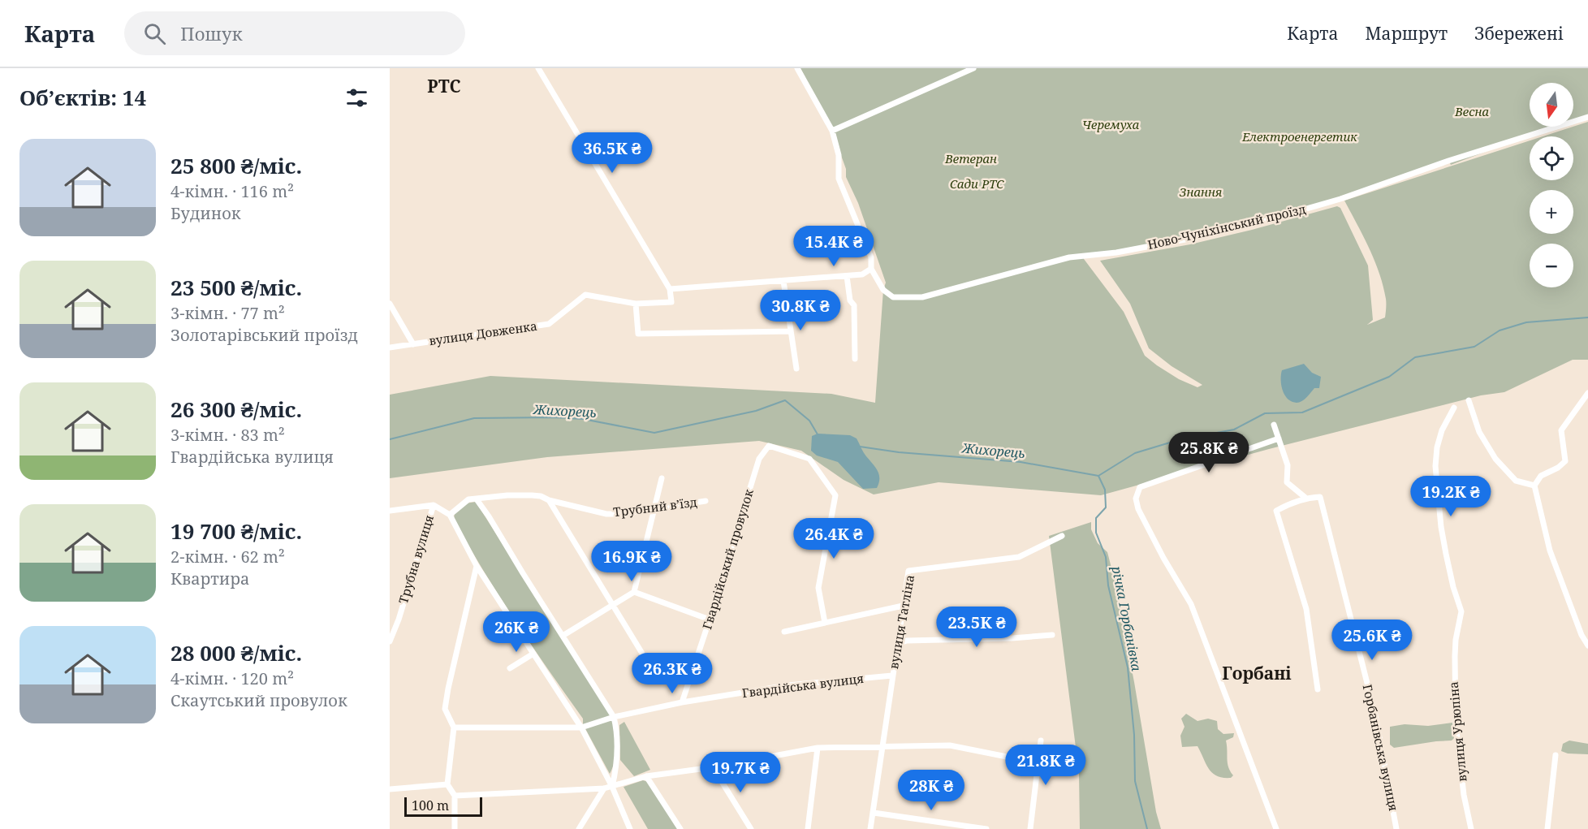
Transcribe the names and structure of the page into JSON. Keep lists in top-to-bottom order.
{
  "streets": {
    "street": [
      "Ново-Чуніхінський проїзд",
      "вулиця Довженка",
      "Трубний в’їзд",
      "Трубна вулиця",
      "Гвардійський провулок",
      "вулиця Татліна",
      "Гвардійська вулиця",
      "вулиця Урюпіна",
      "Горбанівська вулиця"
    ]
  },
  "crossings": [
    ["Гвардійський провулок", "Гвардійська вулиця"],
    ["вулиця Татліна", "Гвардійська вулиця"]
  ],
  "districts": ["РТС", "Горбані"],
  "water": ["Жихорець", "річка Горбанівка"],
  "parks": [
    "Весна",
    "Черемуха",
    "Електроенергетик",
    "Ветеран",
    "Сади РТС",
    "Знання"
  ],
  "scale_bar": "100 m",
  "north": "bottom",
  "page": {
    "header": "Карта",
    "search": "Пошук",
    "nav": ["Карта", "Маршрут", "Збережені"],
    "heading": "Об’єктів: 14",
    "map_buttons": ["+", "−"],
    "list": [
      {
        "name": "25 800 ₴/міс.",
        "note": "4-кімн. · 116 m² · Будинок"
      },
      {
        "name": "23 500 ₴/міс.",
        "note": "3-кімн. · 77 m² · Золотарівський проїзд"
      },
      {
        "name": "26 300 ₴/міс.",
        "note": "3-кімн. · 83 m² · Гвардійська вулиця"
      },
      {
        "name": "19 700 ₴/міс.",
        "note": "2-кімн. · 62 m² · Квартира"
      },
      {
        "name": "28 000 ₴/міс.",
        "note": "4-кімн. · 120 m² · Скаутський провулок"
      }
    ],
    "price": [
      "36.5K ₴",
      "15.4K ₴",
      "30.8K ₴",
      "25.8K ₴",
      "19.2K ₴",
      "26.4K ₴",
      "16.9K ₴",
      "23.5K ₴",
      "26K ₴",
      "25.6K ₴",
      "26.3K ₴",
      "21.8K ₴",
      "19.7K ₴",
      "28K ₴"
    ],
    "scale": "100 m"
  }
}
